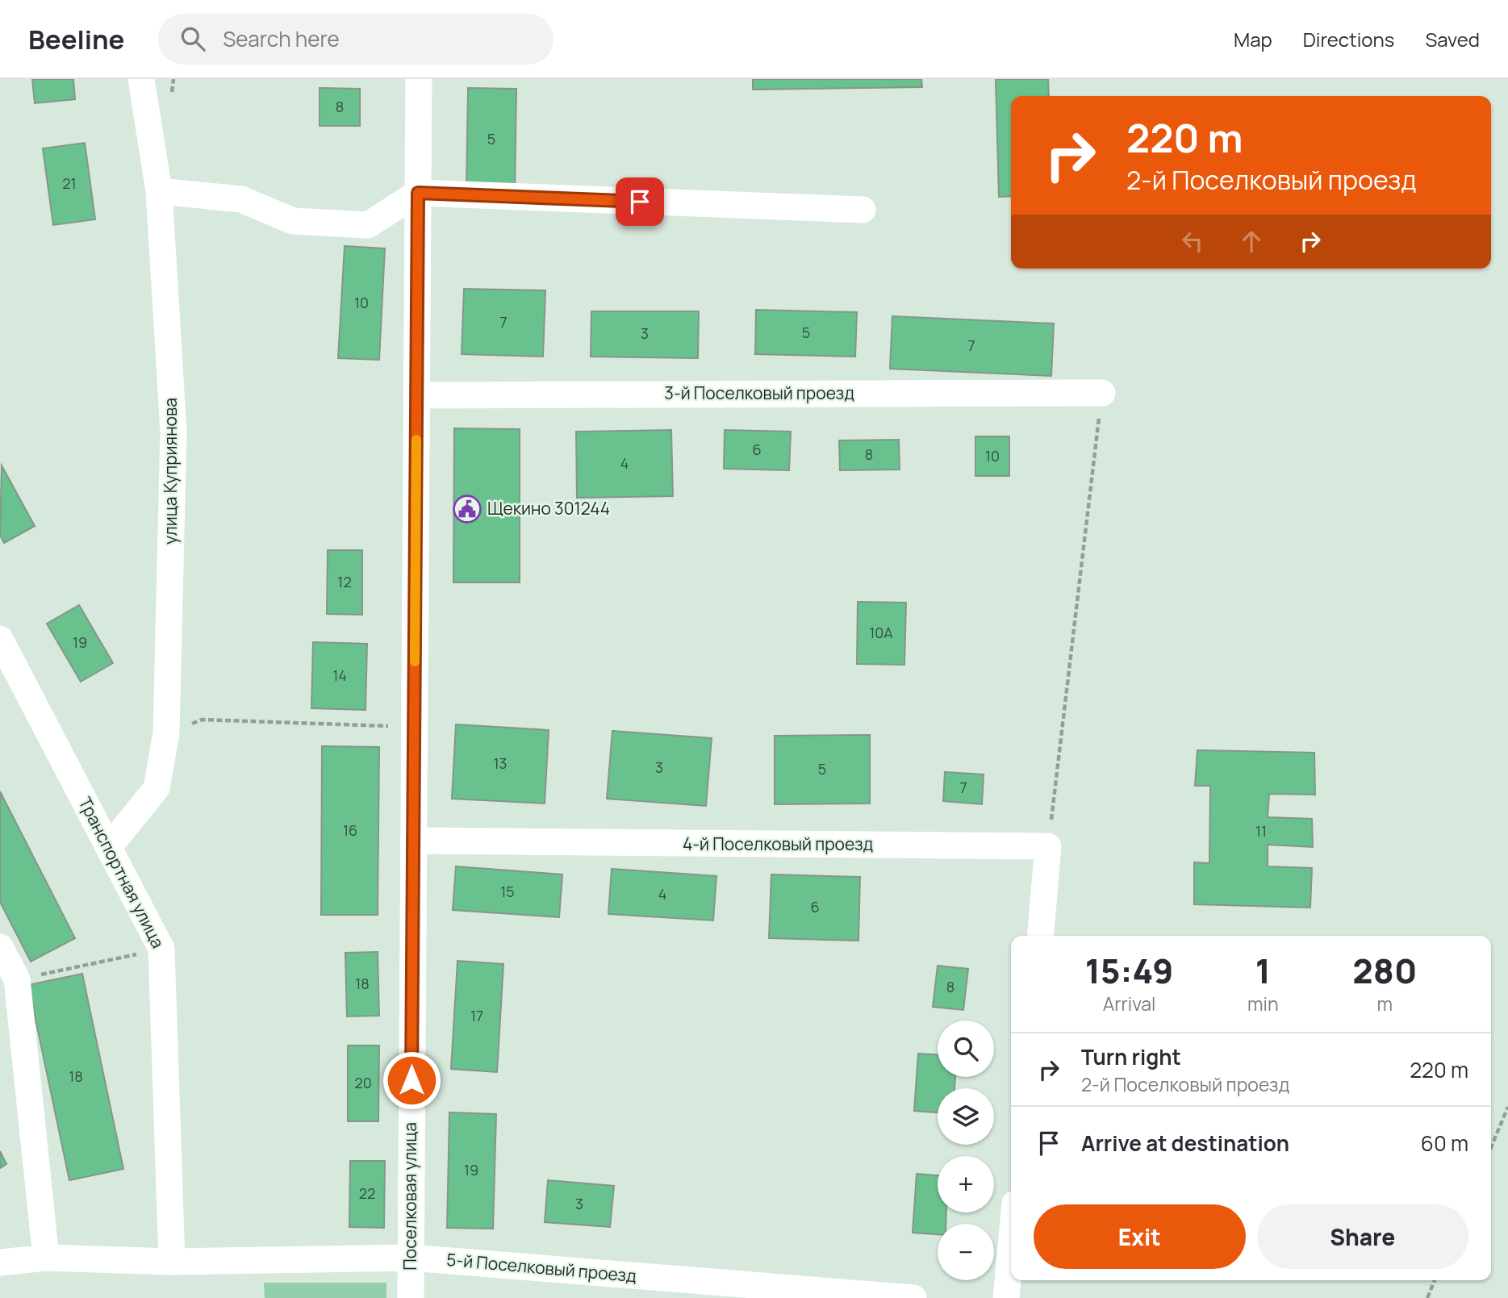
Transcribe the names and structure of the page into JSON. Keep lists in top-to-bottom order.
{
  "streets": {
    "street": [
      "3-й Поселковый проезд",
      "улица Куприянова",
      "4-й Поселковый проезд",
      "Транспортная улица",
      "Поселковая улица",
      "5-й Поселковый проезд"
    ]
  },
  "crossings": [
    ["3-й Поселковый проезд", "Поселковая улица"],
    ["улица Куприянова", "Транспортная улица"],
    ["4-й Поселковый проезд", "Поселковая улица"],
    ["Транспортная улица", "5-й Поселковый проезд"],
    ["Поселковая улица", "5-й Поселковый проезд"]
  ],
  "places": {
    "public building": ["Щекино 301244"]
  },
  "house_numbers": [
    "8",
    "5",
    "21",
    "10",
    "7",
    "5",
    "3",
    "7",
    "6",
    "8",
    "10",
    "4",
    "12",
    "10А",
    "19",
    "14",
    "13",
    "3",
    "5",
    "7",
    "16",
    "11",
    "15",
    "4",
    "6",
    "18",
    "8",
    "17",
    "18",
    "20",
    "19",
    "22",
    "3"
  ],
  "page": {
    "header": "Beeline",
    "search": "Search here",
    "nav": ["Map", "Directions", "Saved"],
    "turn": ["220 m", "2-й Поселковый проезд"],
    "eta": [
      "15:49",
      "Arrival",
      "1",
      "min",
      "280",
      "m"
    ],
    "map_buttons": ["+", "−"],
    "list": [
      {
        "name": "Turn right",
        "note": "2-й Поселковый проезд",
        "value": "220 m"
      },
      {
        "name": "Arrive at destination",
        "value": "60 m"
      }
    ],
    "buttons": ["Exit", "Share"]
  }
}
